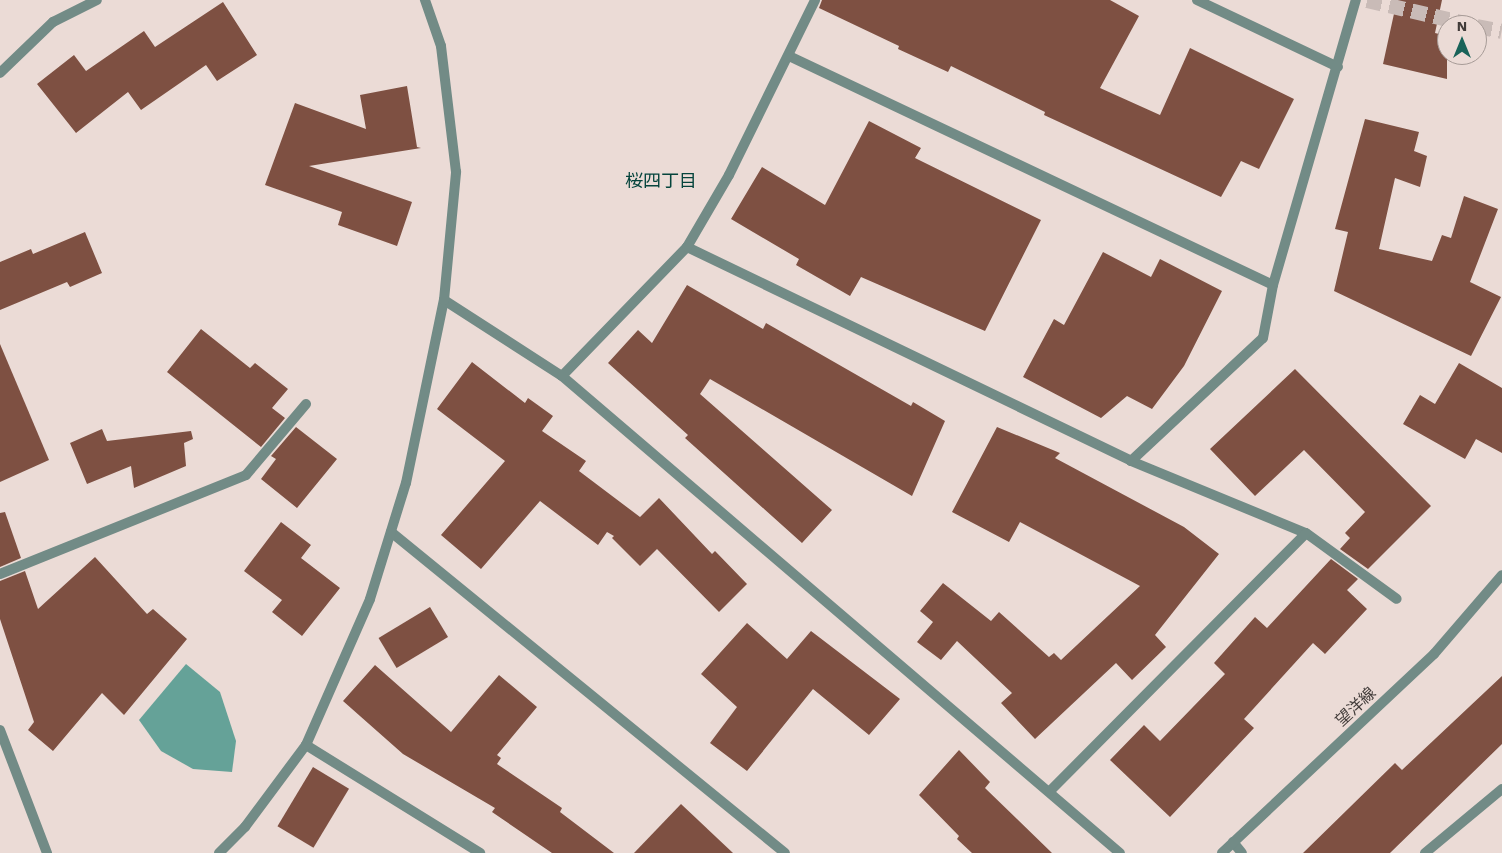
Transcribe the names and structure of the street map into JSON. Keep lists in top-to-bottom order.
{
  "streets": {
    "street": ["望洋線"]
  },
  "districts": ["桜四丁目"],
  "north": "top"
}
